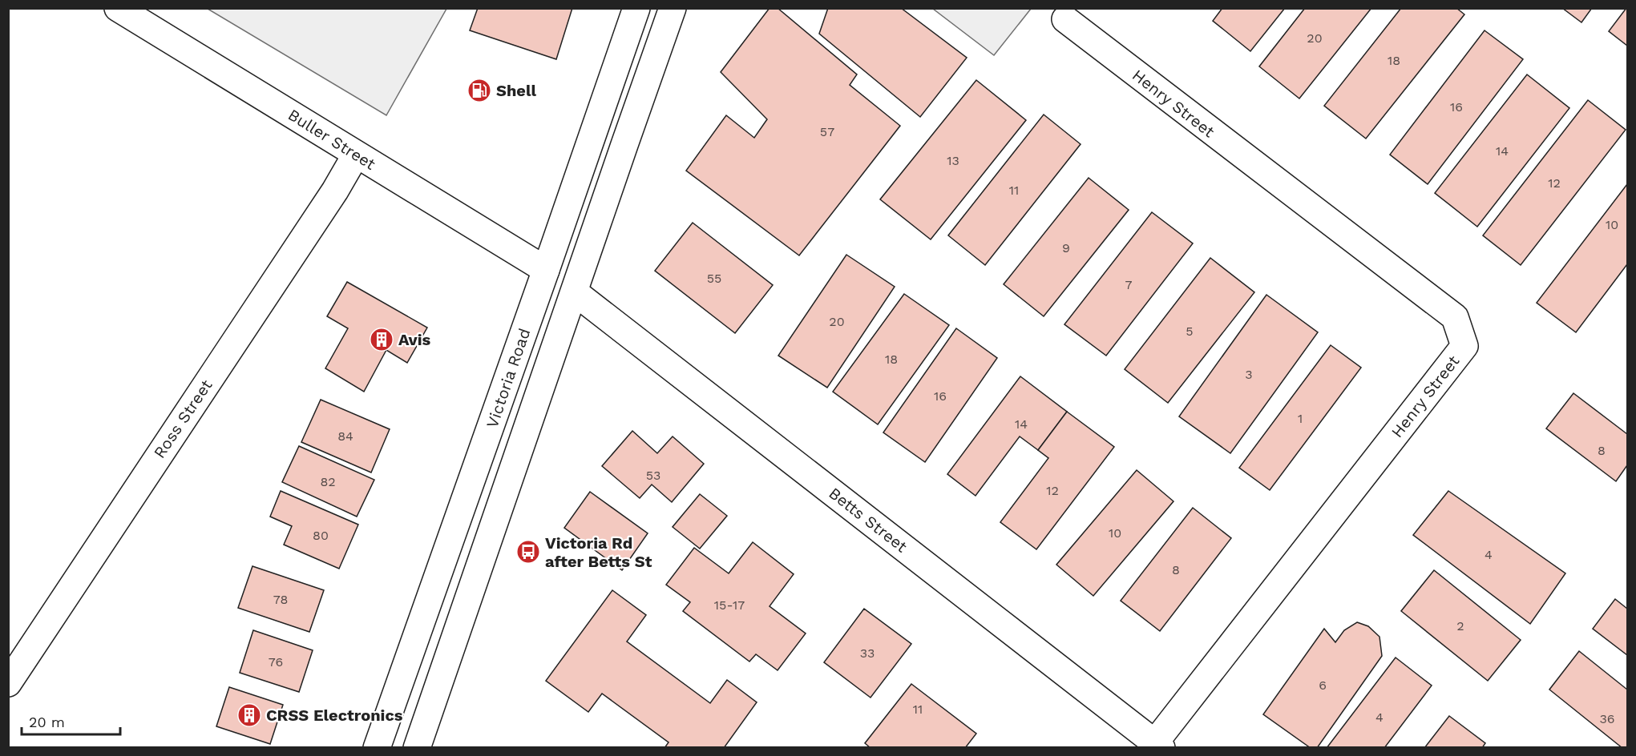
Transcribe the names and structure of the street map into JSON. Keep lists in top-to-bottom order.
{
  "streets": {
    "street": [
      "Henry Street",
      "Buller Street",
      "Victoria Road",
      "Ross Street",
      "Betts Street"
    ]
  },
  "crossings": [
    ["Henry Street", "Betts Street"],
    ["Buller Street", "Victoria Road"],
    ["Buller Street", "Ross Street"]
  ],
  "places": {
    "fuel station": ["Shell"],
    "building": ["Avis", "CRSS Electronics"],
    "bus stop": ["Victoria Rd after Betts St"]
  },
  "house_numbers": [
    "20",
    "18",
    "16",
    "57",
    "14",
    "13",
    "12",
    "11",
    "10",
    "9",
    "55",
    "7",
    "20",
    "5",
    "18",
    "3",
    "16",
    "1",
    "14",
    "84",
    "8",
    "53",
    "82",
    "12",
    "10",
    "80",
    "4",
    "8",
    "78",
    "15-17",
    "2",
    "33",
    "76",
    "6",
    "11",
    "4",
    "36"
  ],
  "scale_bar": "20 m"
}
